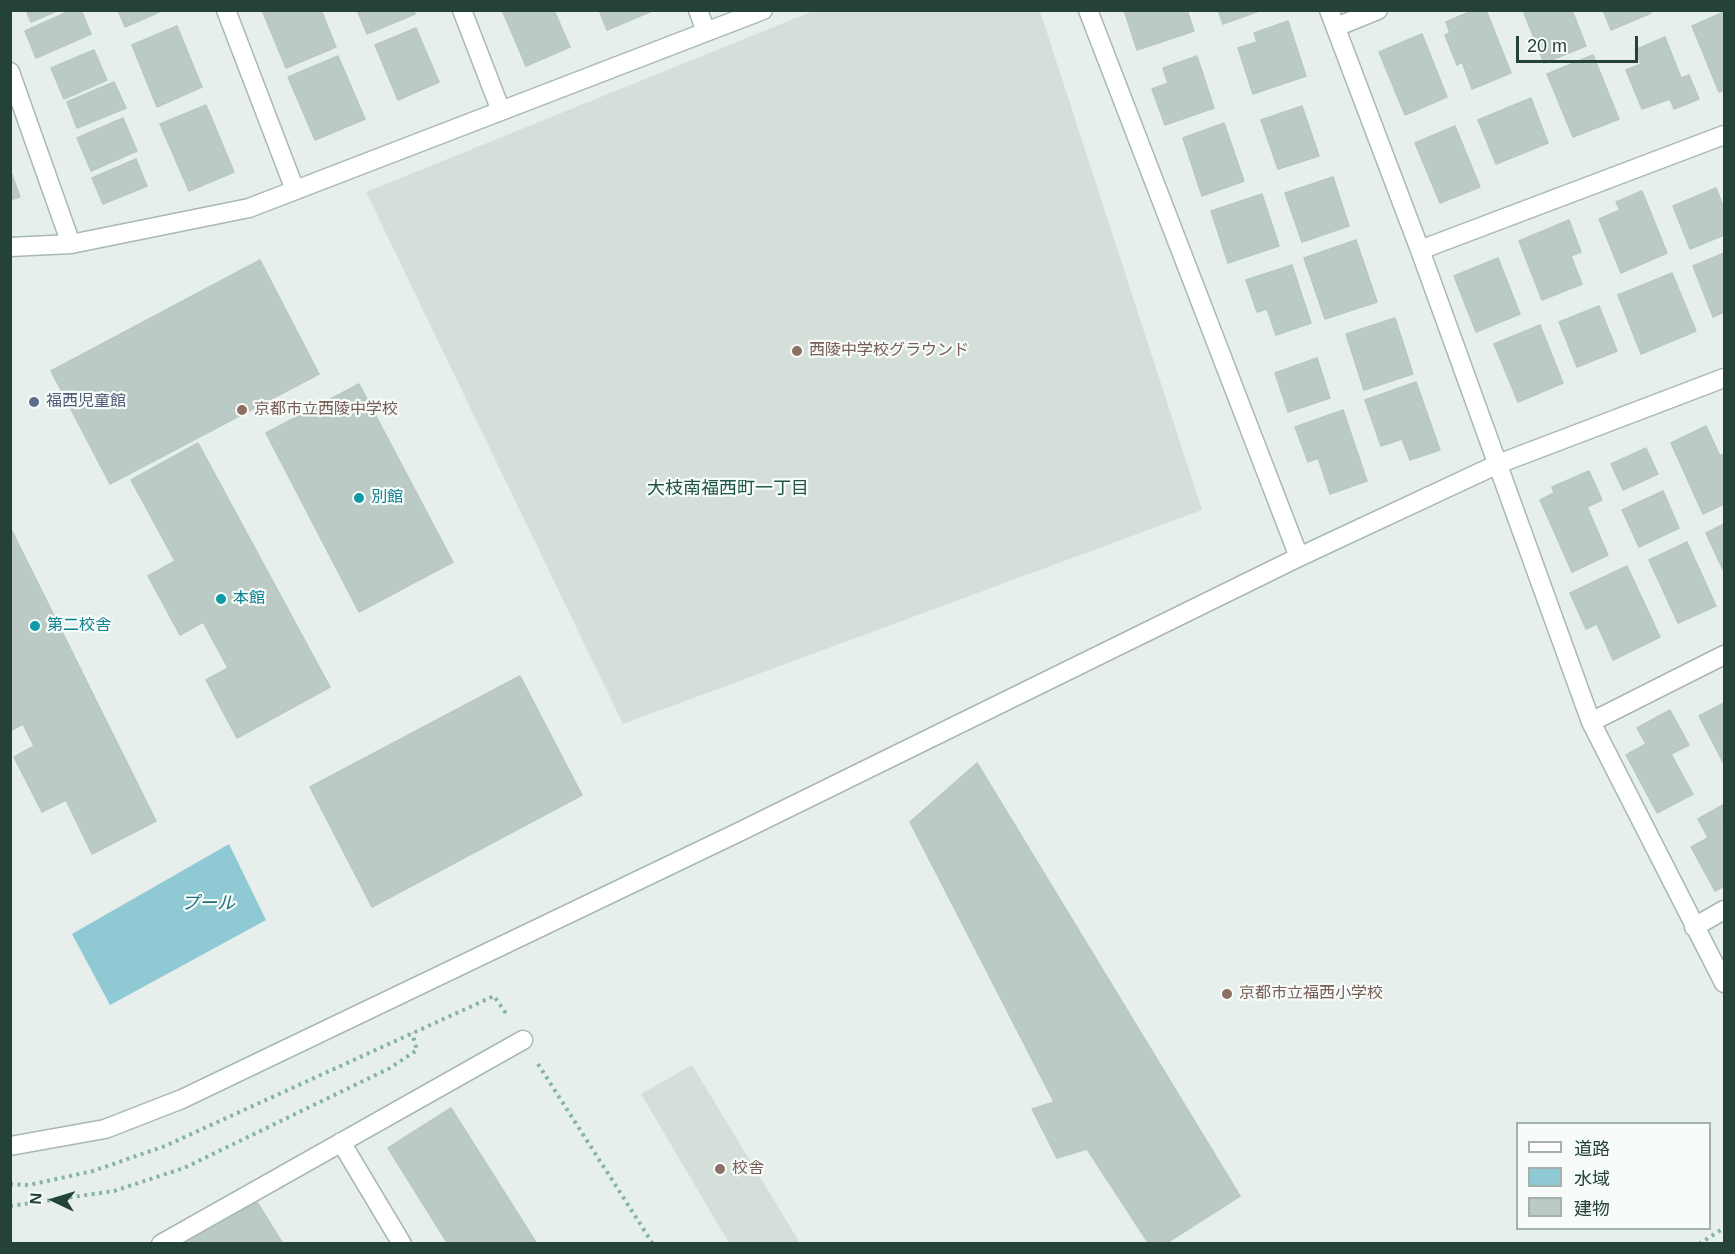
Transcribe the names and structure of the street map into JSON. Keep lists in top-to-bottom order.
{
  "districts": ["大枝南福西町一丁目"],
  "water": ["プール"],
  "places": [
    "西陵中学校グラウンド",
    "福西児童館",
    "京都市立西陵中学校",
    "別館",
    "本館",
    "第二校舎",
    "京都市立福西小学校",
    "校舎"
  ],
  "legend": ["道路", "水域", "建物"],
  "scale_bar": "20 m",
  "north": "left"
}
